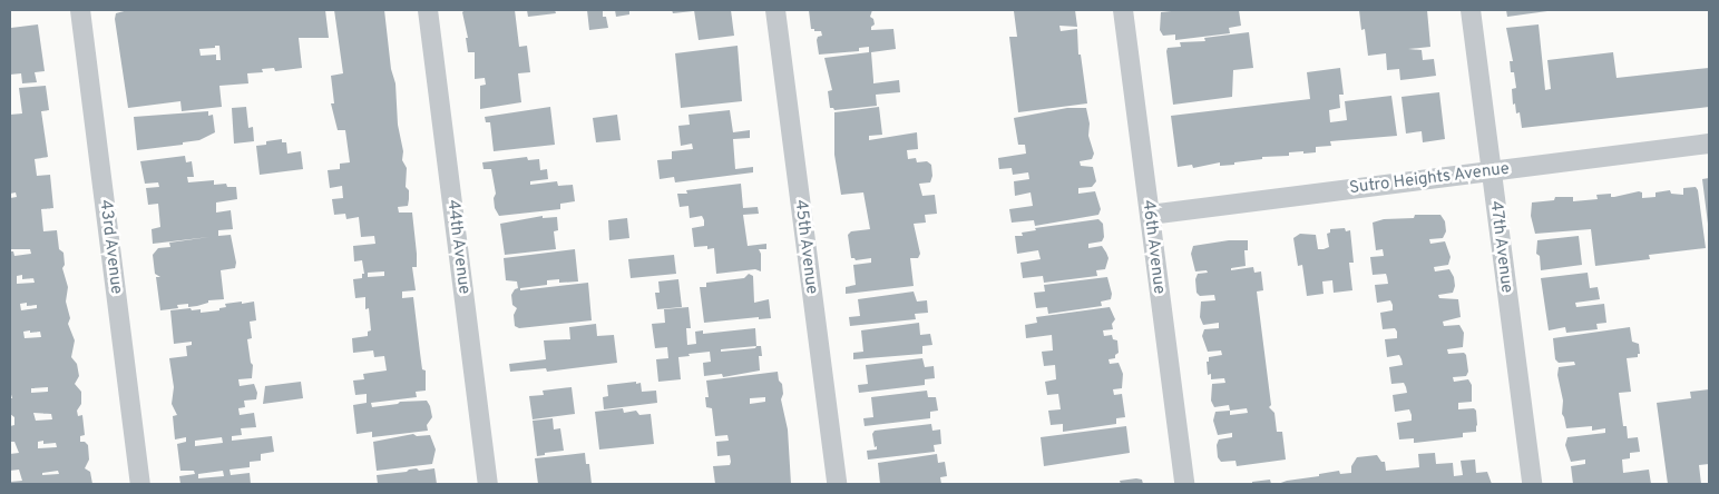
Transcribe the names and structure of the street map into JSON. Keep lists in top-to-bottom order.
{
  "streets": {
    "street": [
      "Sutro Heights Avenue",
      "43rd Avenue",
      "44th Avenue",
      "45th Avenue",
      "46th Avenue",
      "47th Avenue"
    ]
  },
  "crossings": [
    ["Sutro Heights Avenue", "46th Avenue"],
    ["Sutro Heights Avenue", "47th Avenue"]
  ]
}
